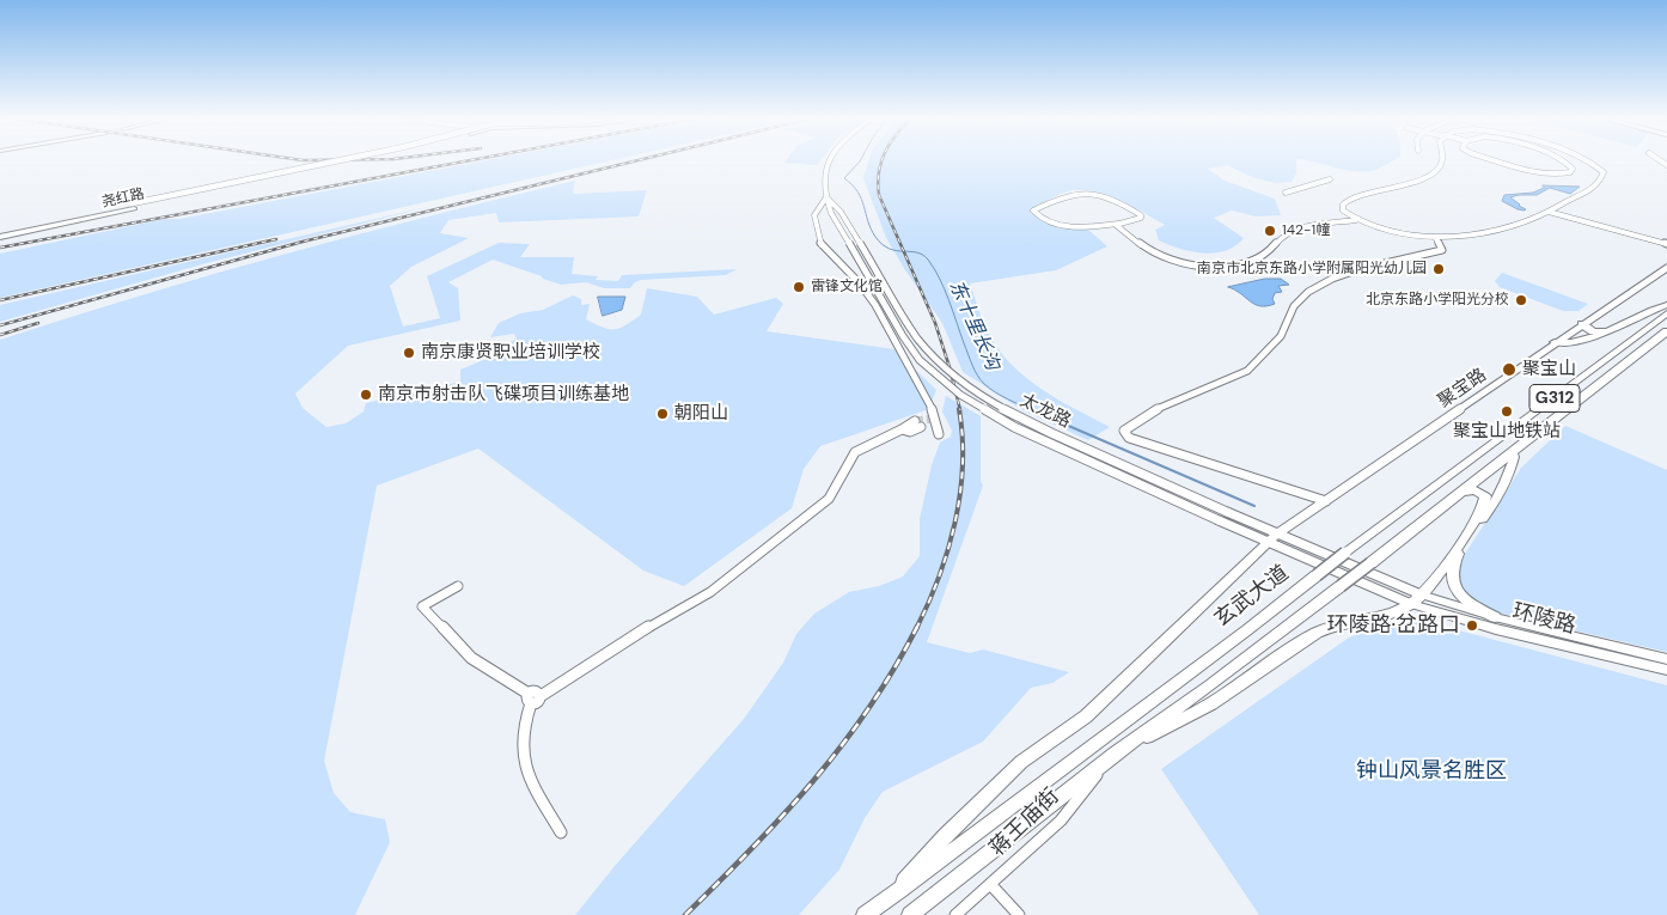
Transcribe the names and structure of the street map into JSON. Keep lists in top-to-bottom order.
{
  "streets": {
    "highway": ["G312", "玄武大道"],
    "main road": ["尧红路", "环陵路"],
    "street": ["聚宝路", "太龙路", "蒋王庙街"]
  },
  "crossings": [
    ["聚宝路", "太龙路"]
  ],
  "water": ["东十里长沟"],
  "parks": ["钟山风景名胜区"],
  "places": [
    "142-1幢",
    "南京市北京东路小学附属阳光幼儿园",
    "雷锋文化馆",
    "北京东路小学阳光分校",
    "南京康贤职业培训学校",
    "聚宝山",
    "南京市射击队飞碟项目训练基地",
    "聚宝山地铁站",
    "朝阳山",
    "环陵路·岔路口"
  ]
}
